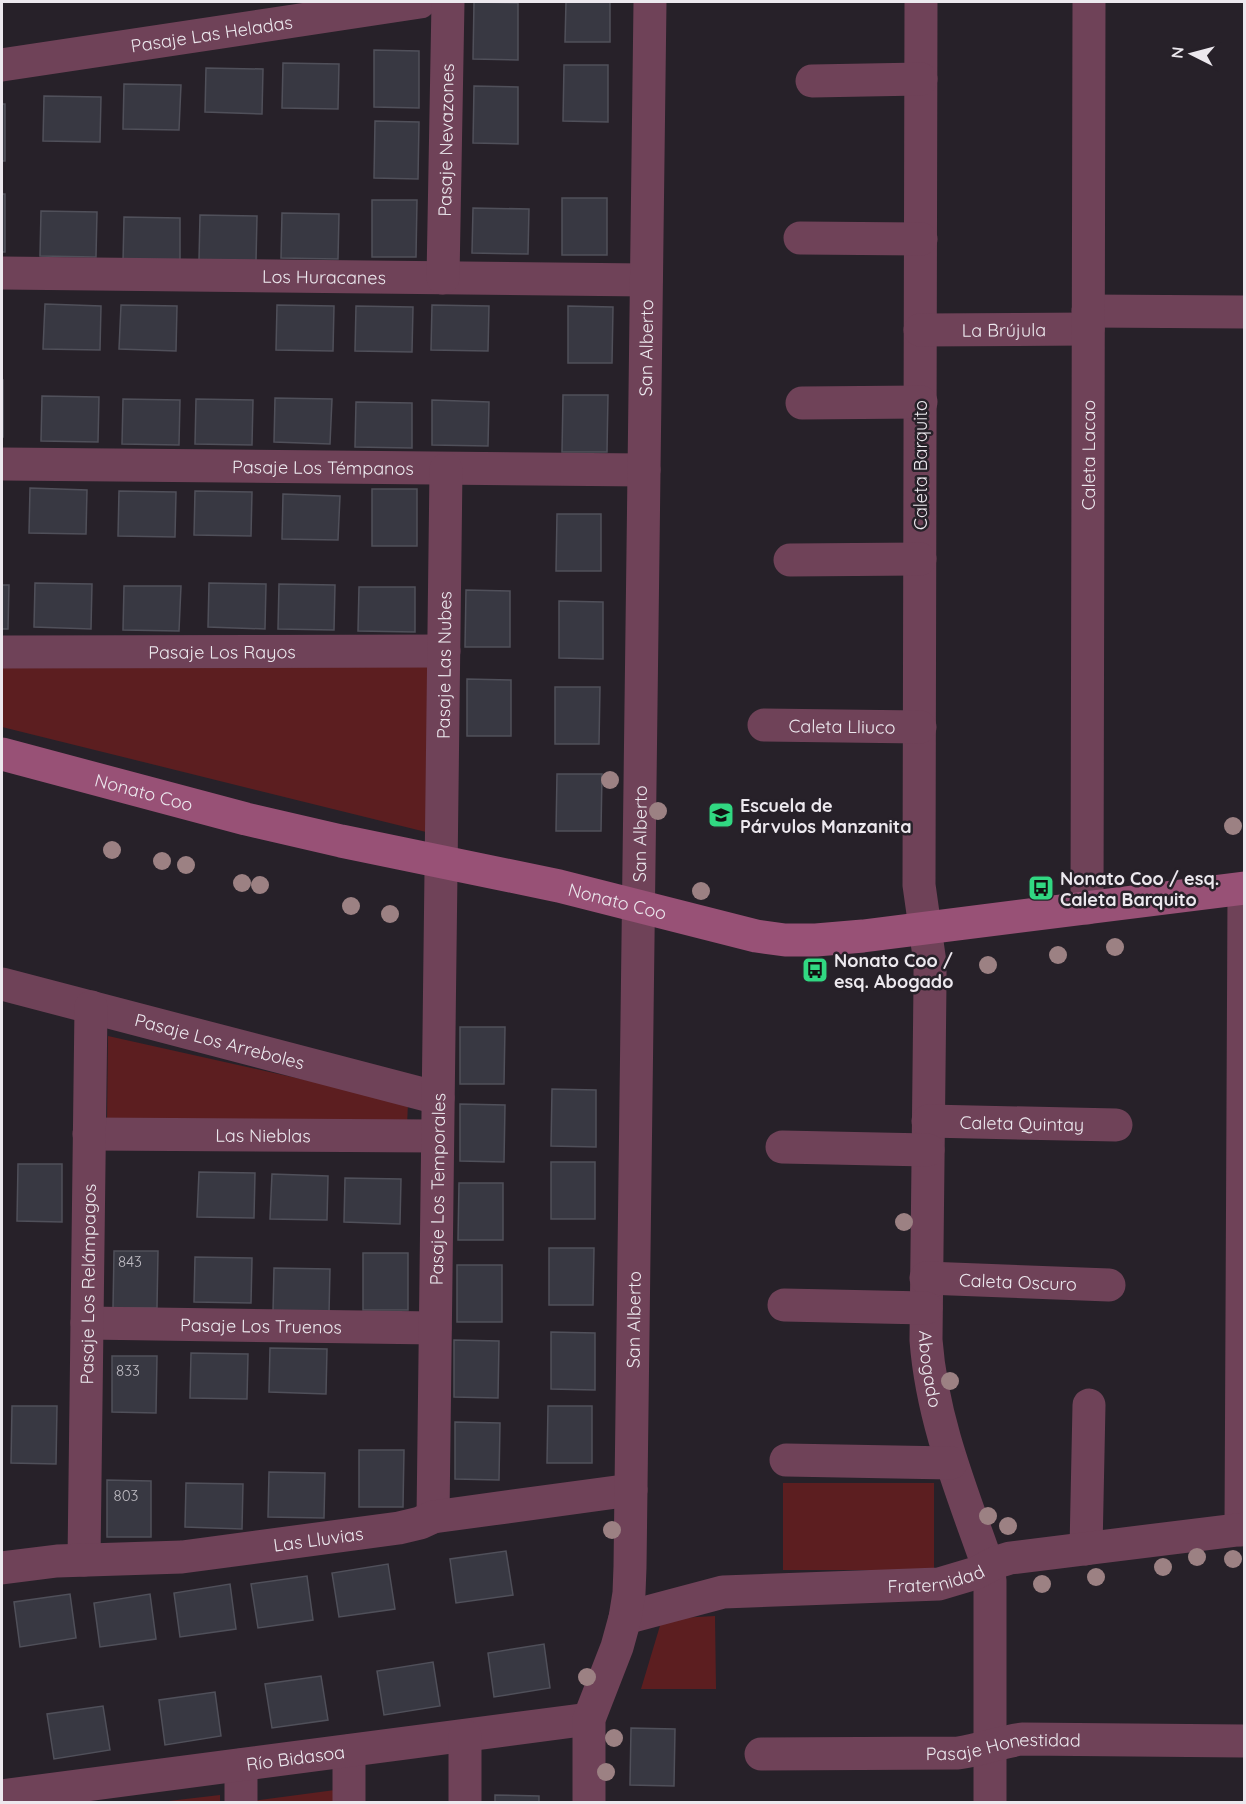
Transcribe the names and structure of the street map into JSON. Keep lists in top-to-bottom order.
{
  "streets": {
    "main road": ["Nonato Coo"],
    "street": [
      "Pasaje Las Heladas",
      "Pasaje Nevazones",
      "Los Huracanes",
      "La Brújula",
      "San Alberto",
      "Caleta Lacao",
      "Caleta Barquito",
      "Pasaje Los Témpanos",
      "Pasaje Los Rayos",
      "Pasaje Las Nubes",
      "Caleta Lliuco",
      "Pasaje Los Arreboles",
      "Caleta Quintay",
      "Las Nieblas",
      "Pasaje Los Temporales",
      "Caleta Oscuro",
      "Pasaje Los Relámpagos",
      "Pasaje Los Truenos",
      "Abogado",
      "Las Lluvias",
      "Fraternidad",
      "Pasaje Honestidad",
      "Río Bidasoa"
    ]
  },
  "crossings": [
    ["Pasaje Nevazones", "Los Huracanes"],
    ["Los Huracanes", "San Alberto"],
    ["La Brújula", "Caleta Lacao"],
    ["La Brújula", "Caleta Barquito"],
    ["San Alberto", "Pasaje Los Témpanos"],
    ["San Alberto", "Nonato Coo"],
    ["San Alberto", "Las Lluvias"],
    ["San Alberto", "Fraternidad"],
    ["San Alberto", "Río Bidasoa"],
    ["Caleta Lacao", "Nonato Coo"],
    ["Caleta Barquito", "Caleta Lliuco"],
    ["Caleta Barquito", "Nonato Coo"],
    ["Caleta Barquito", "Abogado"],
    ["Pasaje Los Témpanos", "Pasaje Las Nubes"],
    ["Pasaje Los Rayos", "Pasaje Las Nubes"],
    ["Pasaje Las Nubes", "Nonato Coo"],
    ["Pasaje Las Nubes", "Pasaje Los Temporales"],
    ["Nonato Coo", "Pasaje Los Temporales"],
    ["Nonato Coo", "Abogado"],
    ["Pasaje Los Arreboles", "Pasaje Los Temporales"],
    ["Pasaje Los Arreboles", "Pasaje Los Relámpagos"],
    ["Caleta Quintay", "Abogado"],
    ["Las Nieblas", "Pasaje Los Temporales"],
    ["Las Nieblas", "Pasaje Los Relámpagos"],
    ["Pasaje Los Temporales", "Pasaje Los Truenos"],
    ["Pasaje Los Temporales", "Las Lluvias"],
    ["Caleta Oscuro", "Abogado"],
    ["Pasaje Los Relámpagos", "Pasaje Los Truenos"],
    ["Pasaje Los Relámpagos", "Las Lluvias"],
    ["Abogado", "Fraternidad"],
    ["Abogado", "Pasaje Honestidad"]
  ],
  "places": {
    "school or university": ["Escuela de Párvulos Manzanita"],
    "bus stop": ["Nonato Coo / esq. Caleta Barquito", "Nonato Coo / esq. Abogado"]
  },
  "house_numbers": ["843", "833", "803"],
  "north": "left"
}
